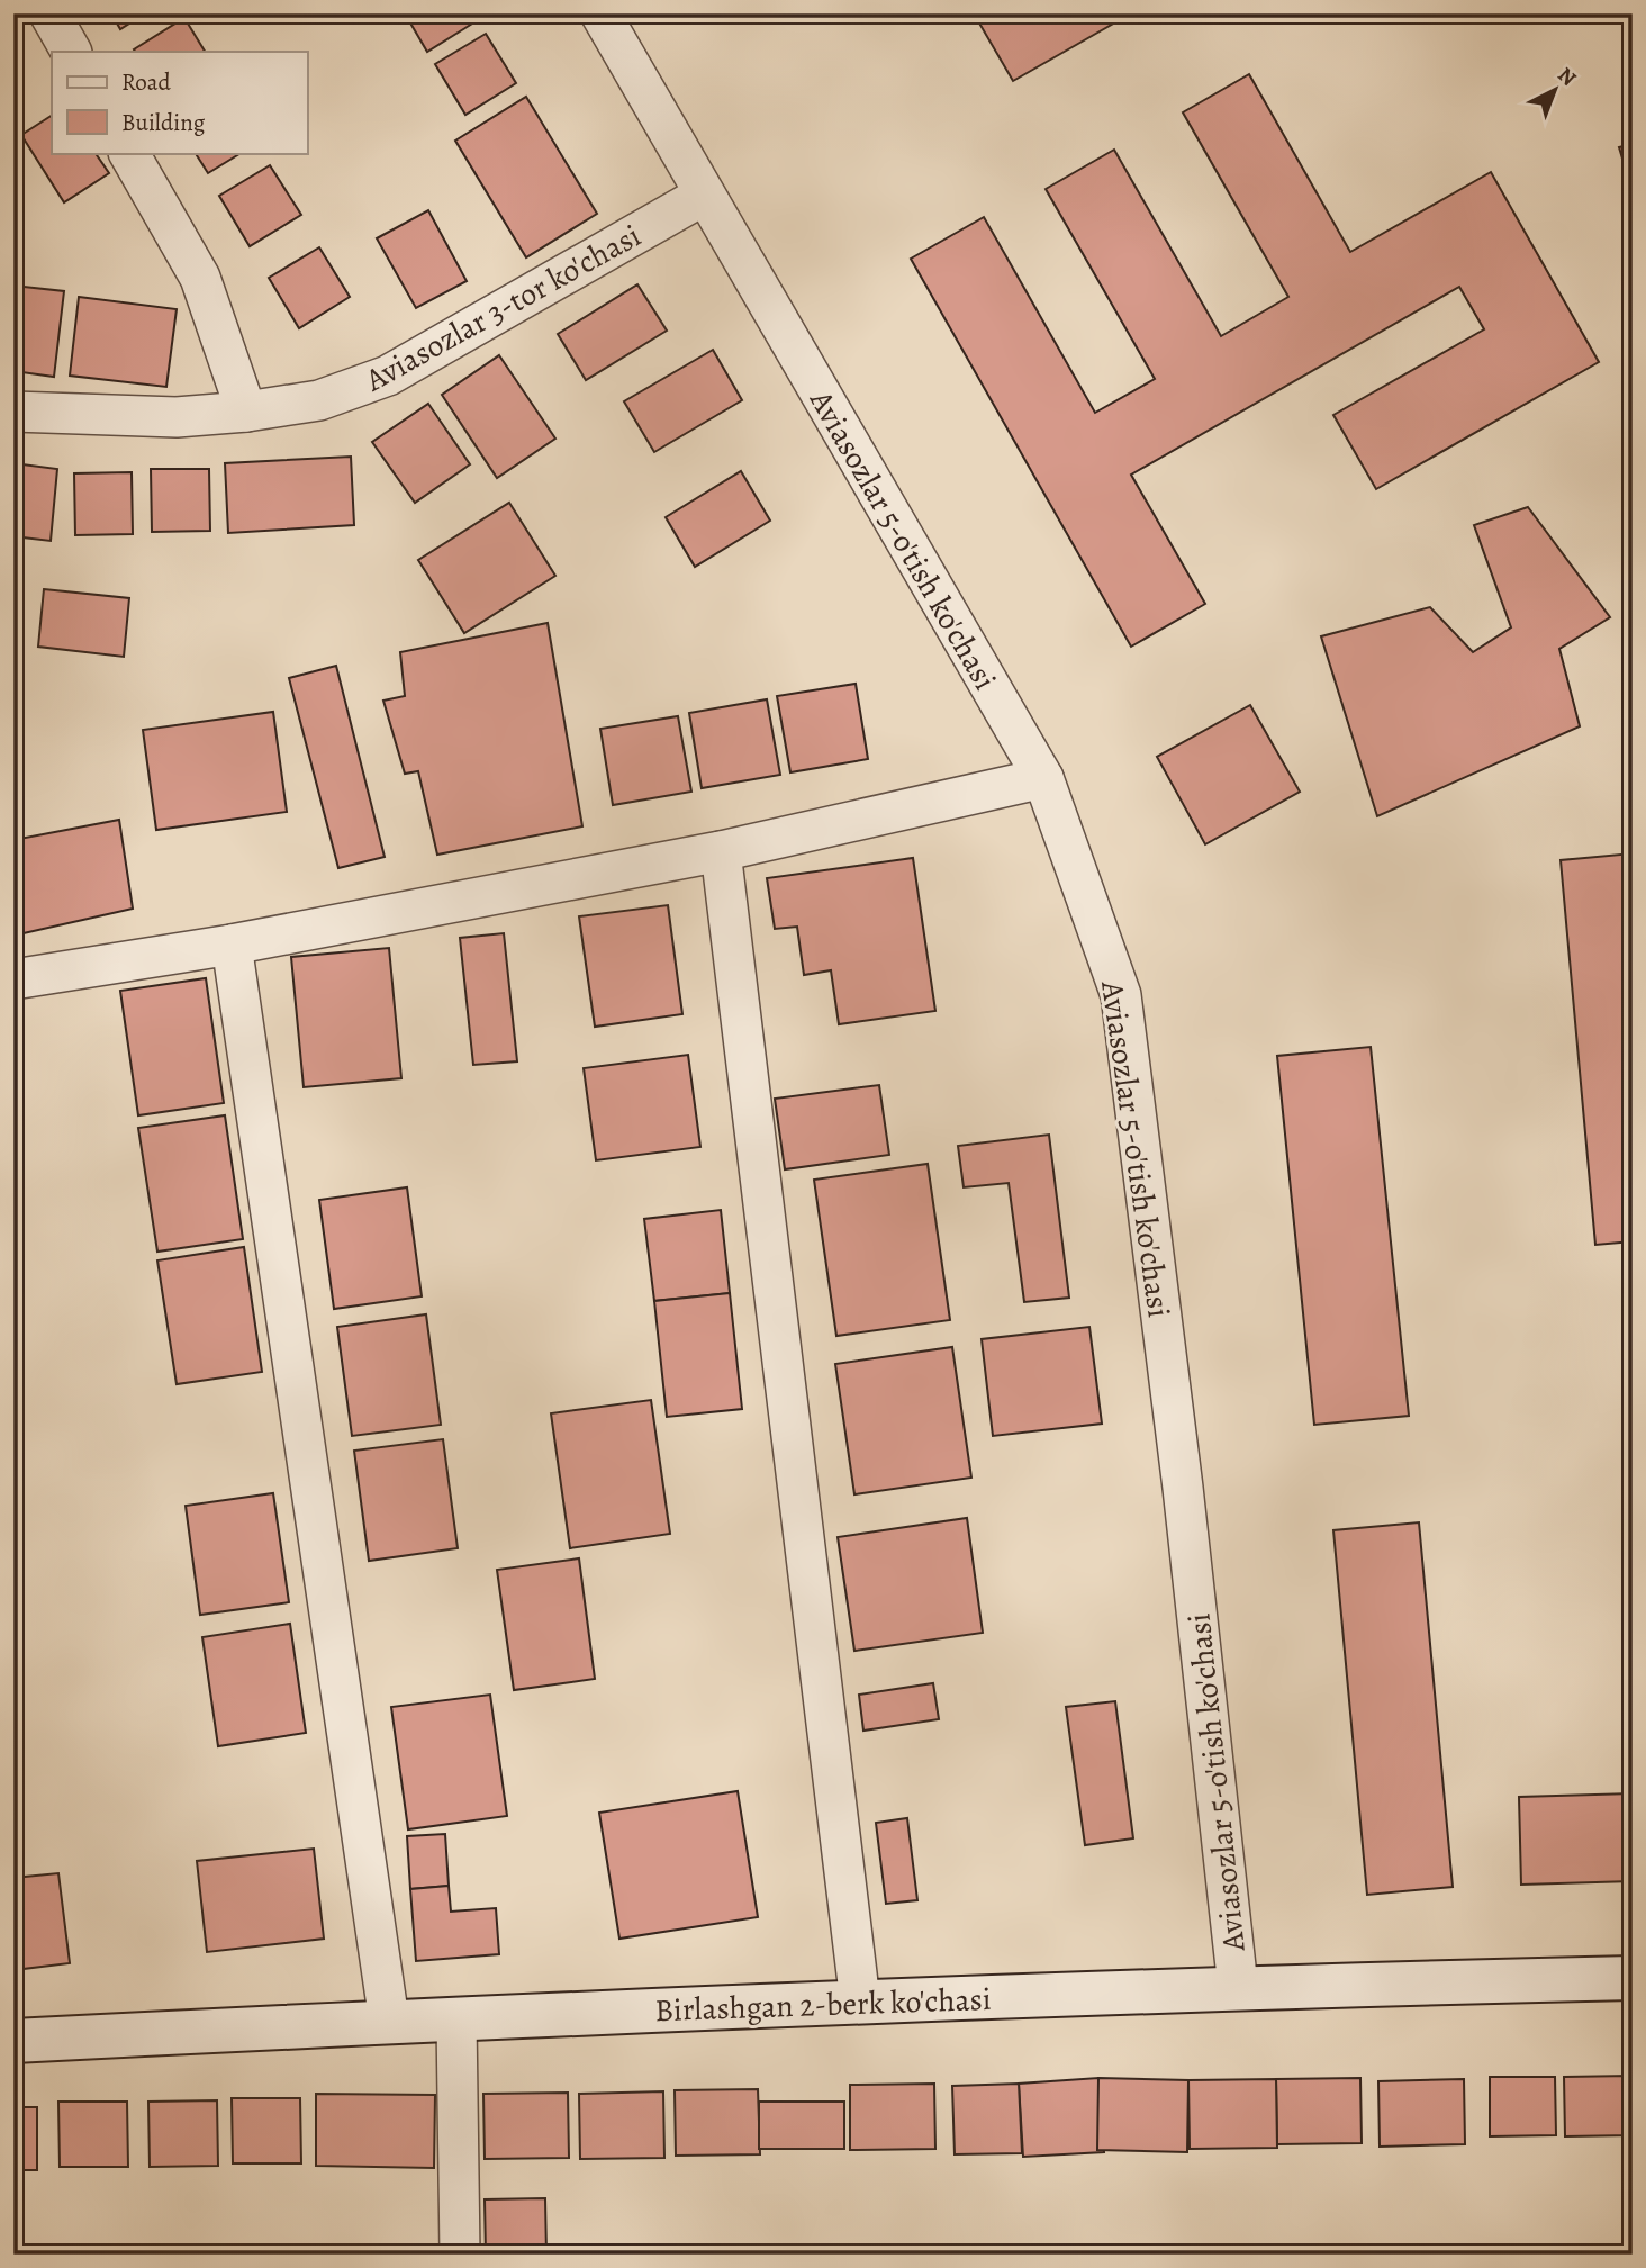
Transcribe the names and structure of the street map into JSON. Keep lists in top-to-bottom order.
{
  "streets": {
    "street": ["Aviasozlar 3-tor ko'chasi", "Aviasozlar 5-o'tish ko'chasi", "Birlashgan 2-berk ko'chasi"]
  },
  "crossings": [
    ["Aviasozlar 3-tor ko'chasi", "Aviasozlar 5-o'tish ko'chasi"],
    ["Aviasozlar 5-o'tish ko'chasi", "Birlashgan 2-berk ko'chasi"]
  ],
  "legend": ["Road", "Building"],
  "north": "top right"
}
